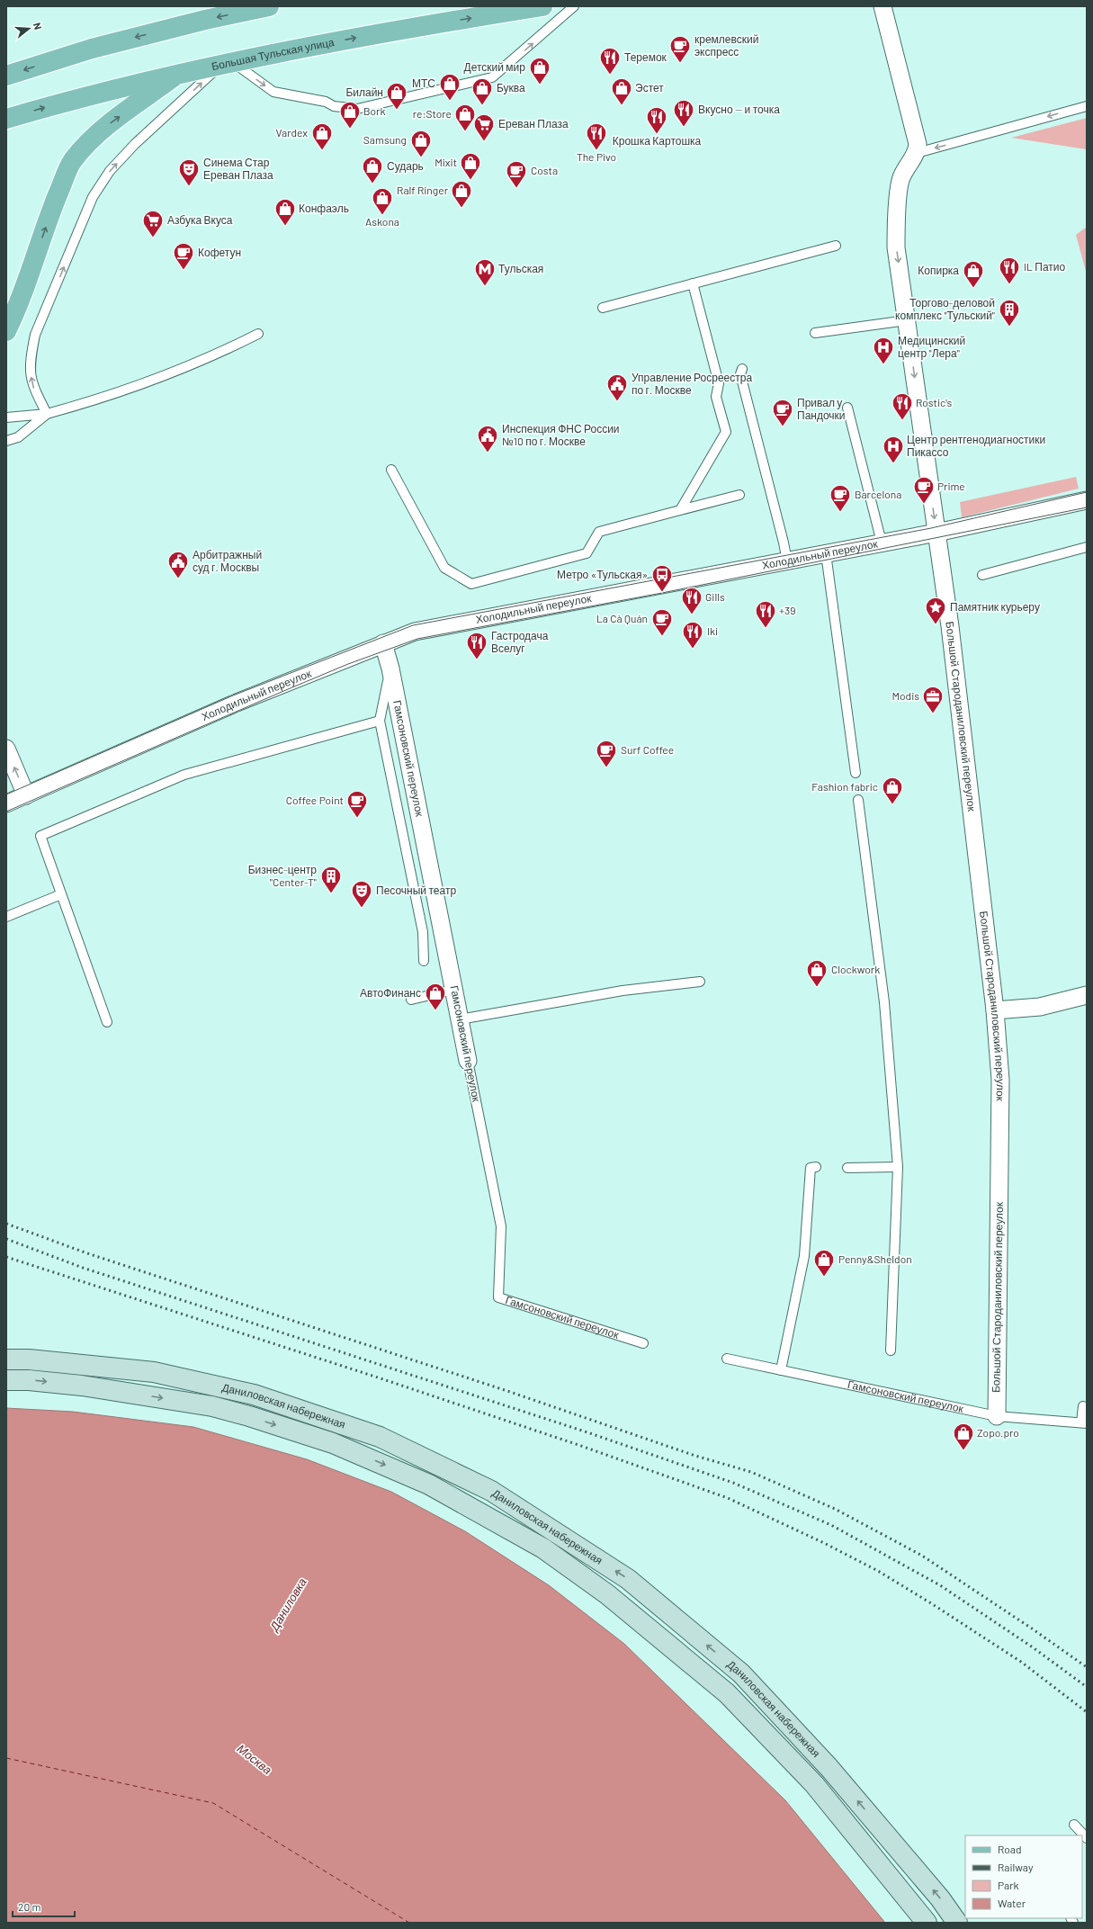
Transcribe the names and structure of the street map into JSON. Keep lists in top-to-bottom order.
{
  "streets": {
    "main road": ["Большая Тульская улица", "Даниловская набережная"],
    "street": ["Холодильный переулок", "Большой Староданиловский переулок", "Гамсоновский переулок"]
  },
  "crossings": [
    ["Холодильный переулок", "Большой Староданиловский переулок"],
    ["Холодильный переулок", "Гамсоновский переулок"],
    ["Большой Староданиловский переулок", "Гамсоновский переулок"]
  ],
  "water": ["Даниловка", "Москва"],
  "places": {
    "cafe": [
      "кремлевский экспресс",
      "Costa",
      "Кофетун",
      "Привал у Пандочки",
      "Prime",
      "Barcelona",
      "La Cà Quán",
      "Surf Coffee",
      "Coffee Point"
    ],
    "restaurant": [
      "Теремок",
      "Вкусно — и точка",
      "Крошка Картошка",
      "The Pivo",
      "IL Патио",
      "Rostic's",
      "Gills",
      "+39",
      "Iki",
      "Гастродача Вселуг"
    ],
    "shop": [
      "Детский мир",
      "МТС",
      "Буква",
      "Эстет",
      "Билайн",
      "Bork",
      "re:Store",
      "Vardex",
      "Samsung",
      "Mixit",
      "Сударь",
      "Ralf Ringer",
      "Askona",
      "Конфаэль",
      "Копирка",
      "Fashion fabric",
      "Clockwork",
      "АвтоФинанс",
      "Penny&Sheldon",
      "Zopo.pro"
    ],
    "supermarket": ["Ереван Плаза", "Азбука Вкуса"],
    "theatre": ["Синема Стар Ереван Плаза", "Песочный театр"],
    "metro station": ["Тульская"],
    "building": ["Торгово-деловой комплекс \"Тульский\"", "Бизнес-центр \"Center-T\""],
    "hospital": ["Медицинский центр \"Лера\"", "Центр рентгенодиагностики Пикассо"],
    "public building": ["Управление Росреестра по г. Москве", "Инспекция ФНС России №10 по г. Москве", "Арбитражный суд г. Москвы"],
    "bus stop": ["Метро «Тульская»"],
    "place": ["Памятник курьеру"],
    "office": ["Modis"]
  },
  "legend": [
    "Road",
    "Railway",
    "Park",
    "Water"
  ],
  "scale_bar": "20 m",
  "north": "right"
}
